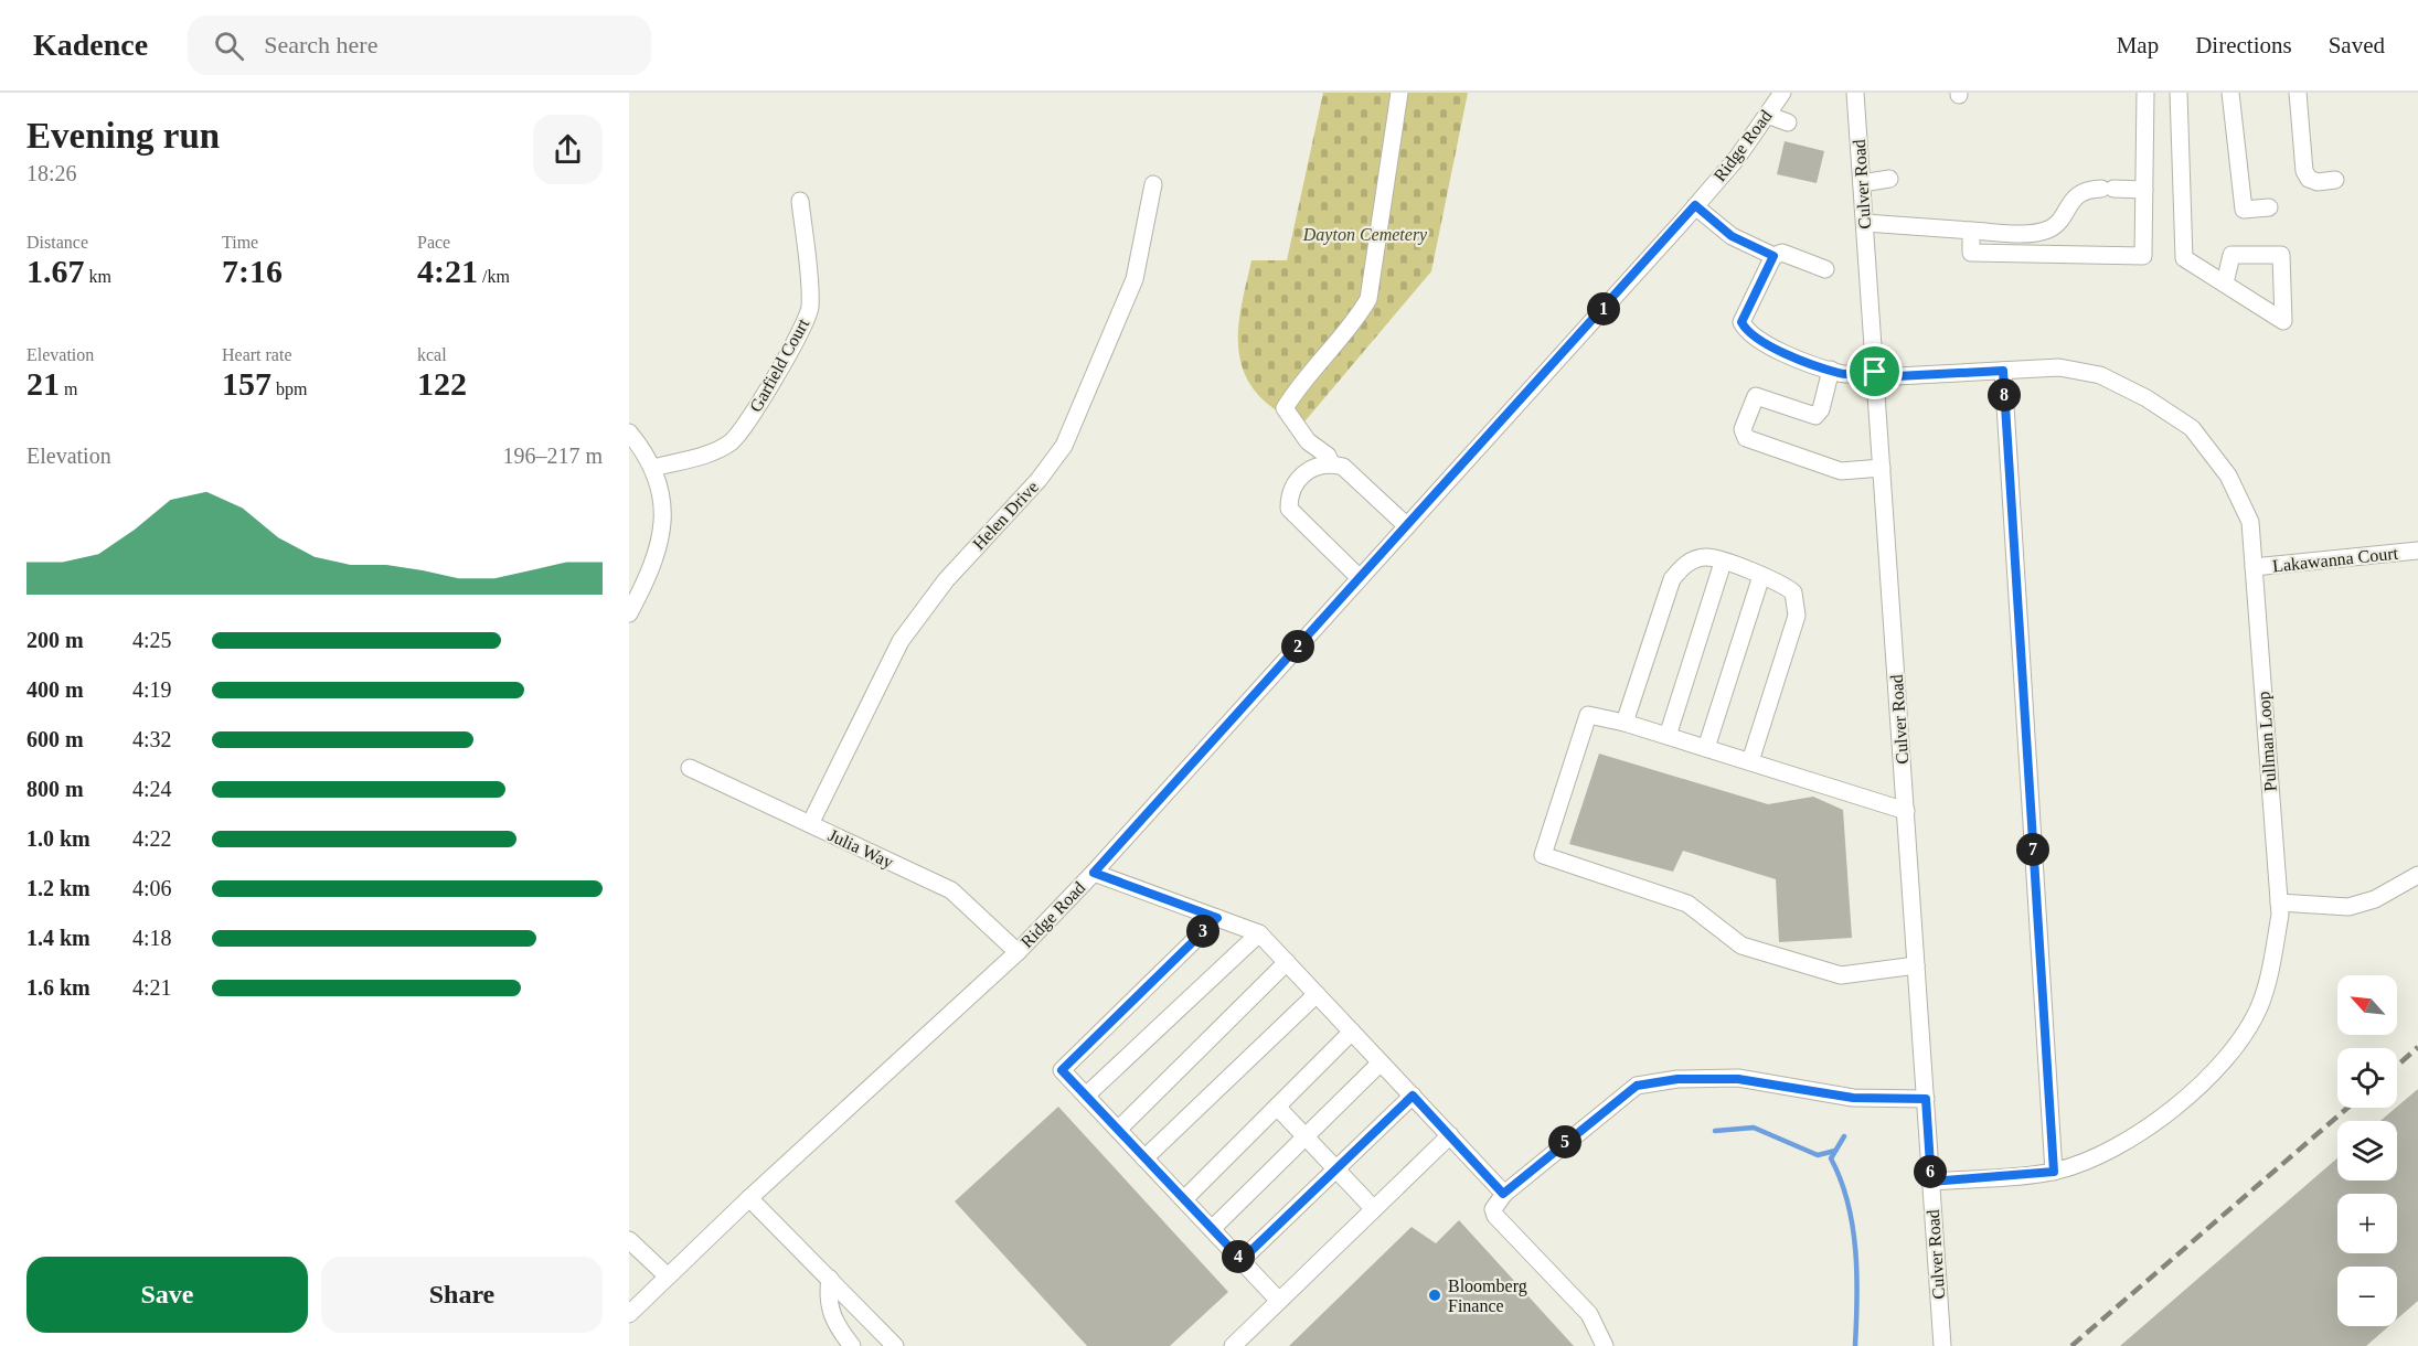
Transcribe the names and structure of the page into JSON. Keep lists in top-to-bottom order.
{
  "streets": {
    "street": [
      "Ridge Road",
      "Culver Road",
      "Garfield Court",
      "Helen Drive",
      "Lakawanna Court",
      "Pullman Loop",
      "Julia Way"
    ]
  },
  "crossings": [
    ["Ridge Road", "Julia Way"],
    ["Culver Road", "Pullman Loop"],
    ["Helen Drive", "Julia Way"],
    ["Lakawanna Court", "Pullman Loop"]
  ],
  "parks": ["Dayton Cemetery"],
  "places": ["Bloomberg Finance"],
  "north": "top left",
  "page": {
    "header": "Kadence",
    "search": "Search here",
    "nav": ["Map", "Directions", "Saved"],
    "heading": ["Evening run", "18:26"],
    "stats": [
      ["Distance", "1.67 km"],
      ["Time", "7:16"],
      ["Pace", "4:21 /km"],
      ["Elevation", "21 m"],
      ["Heart rate", "157 bpm"],
      ["kcal", "122"]
    ],
    "pins": [
      "1",
      "8",
      "2",
      "7",
      "3",
      "5",
      "6",
      "4"
    ],
    "chart": ["Elevation", "196–217 m"],
    "list": [
      {
        "name": "200 m",
        "note": "4:25"
      },
      {
        "name": "400 m",
        "note": "4:19"
      },
      {
        "name": "600 m",
        "note": "4:32"
      },
      {
        "name": "800 m",
        "note": "4:24"
      },
      {
        "name": "1.0 km",
        "note": "4:22"
      },
      {
        "name": "1.2 km",
        "note": "4:06"
      },
      {
        "name": "1.4 km",
        "note": "4:18"
      },
      {
        "name": "1.6 km",
        "note": "4:21"
      }
    ],
    "map_buttons": ["+", "−"],
    "buttons": ["Save", "Share"]
  }
}
